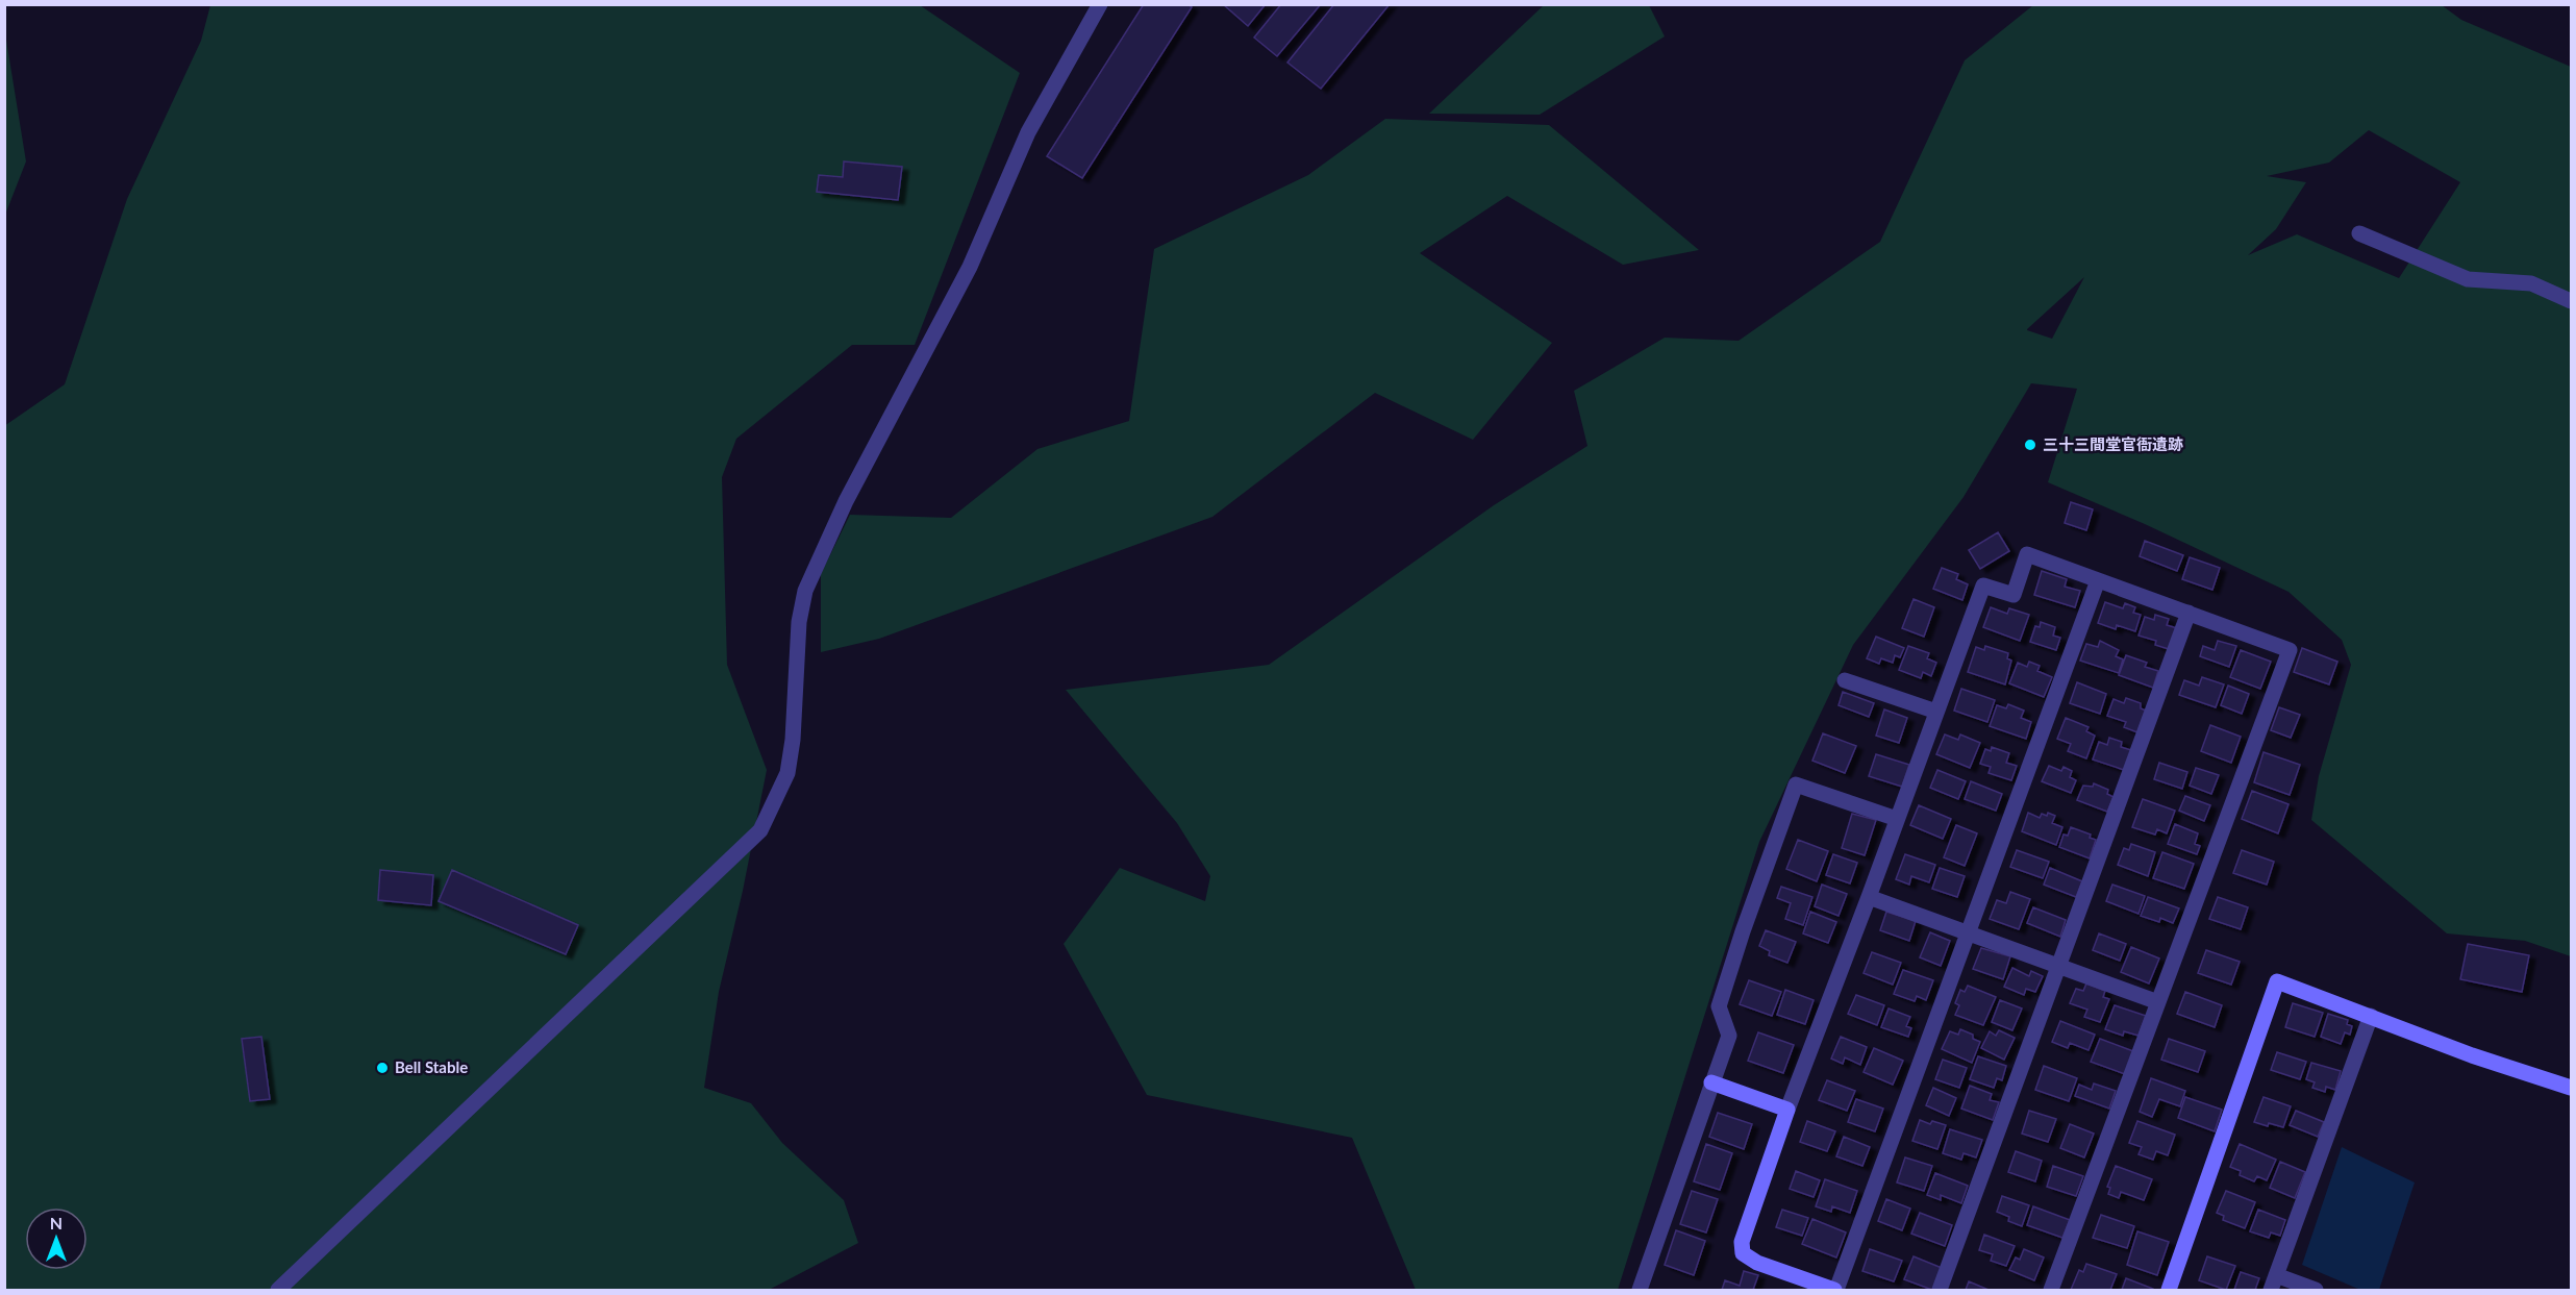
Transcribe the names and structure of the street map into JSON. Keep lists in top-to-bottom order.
{
  "places": ["三十三間堂官衙遺跡", "Bell Stable"],
  "north": "top"
}
